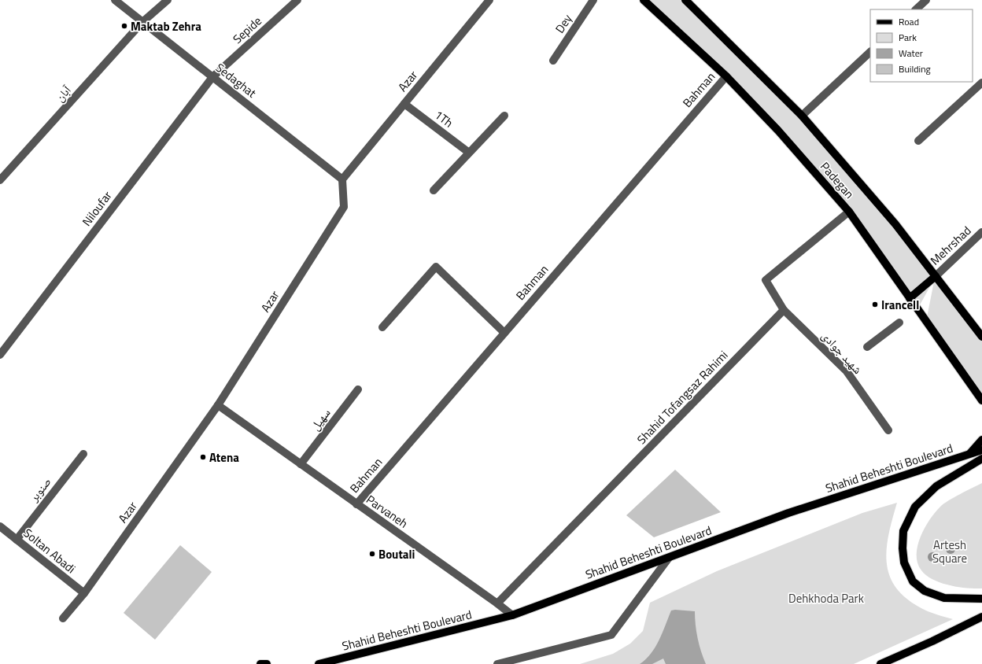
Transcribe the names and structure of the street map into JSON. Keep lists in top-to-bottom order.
{
  "streets": {
    "main road": ["Padegan", "Shahid Beheshti Boulevard"],
    "street": [
      "Dey",
      "Sepide",
      "Sedaghat",
      "Azar",
      "Bahman",
      "آبان",
      "1Th",
      "Niloufar",
      "Mehrshad",
      "شهید جوادی",
      "Shahid Tofangsaz Rahimi",
      "سهیل",
      "صنوبر",
      "Parvaneh",
      "Soltan Abadi"
    ]
  },
  "crossings": [
    ["Sepide", "Sedaghat"],
    ["Sepide", "Niloufar"],
    ["Sedaghat", "Azar"],
    ["Sedaghat", "آبان"],
    ["Sedaghat", "Niloufar"],
    ["Azar", "1Th"],
    ["Azar", "Parvaneh"],
    ["Azar", "Soltan Abadi"],
    ["Bahman", "Padegan"],
    ["Bahman", "Parvaneh"],
    ["Padegan", "Mehrshad"],
    ["شهید جوادی", "Shahid Tofangsaz Rahimi"],
    ["Shahid Tofangsaz Rahimi", "Parvaneh"],
    ["سهیل", "Parvaneh"],
    ["Shahid Beheshti Boulevard", "Parvaneh"],
    ["صنوبر", "Soltan Abadi"]
  ],
  "parks": ["Artesh Square", "Dehkhoda Park"],
  "places": [
    "Maktab Zehra",
    "Irancell",
    "Atena",
    "Boutali"
  ],
  "legend": [
    "Road",
    "Park",
    "Water",
    "Building"
  ]
}
